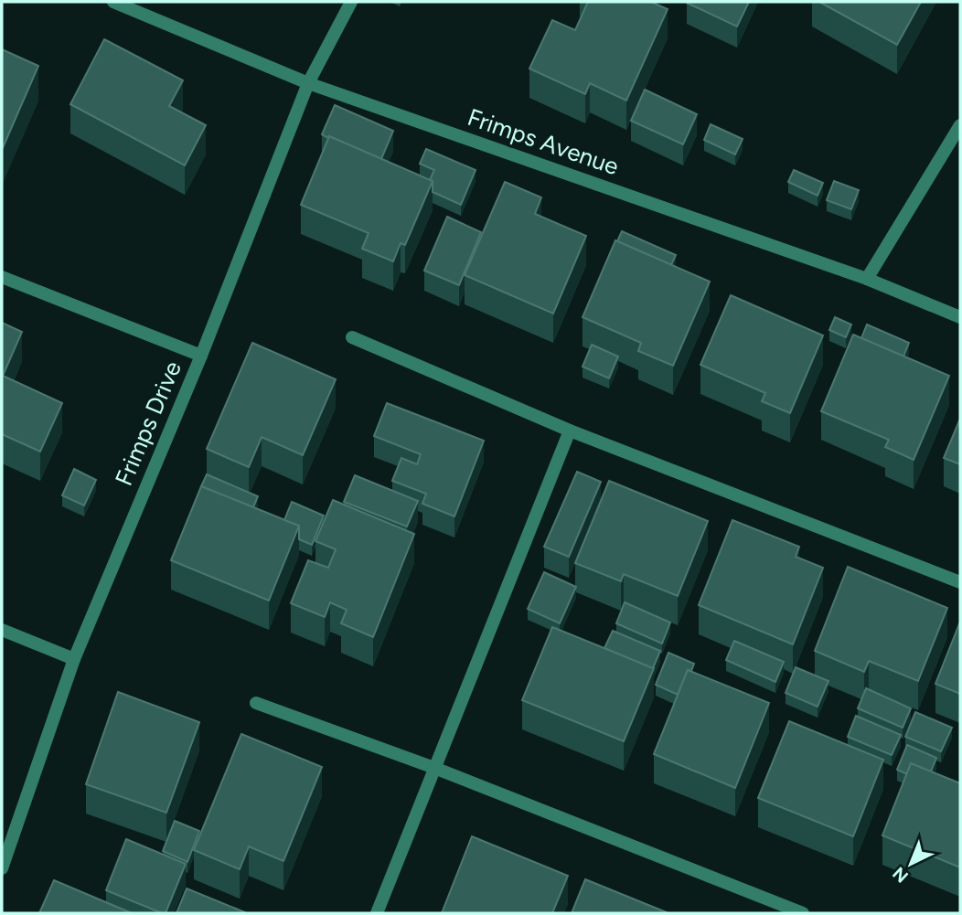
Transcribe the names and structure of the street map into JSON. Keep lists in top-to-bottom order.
{
  "streets": {
    "street": ["Frimps Avenue", "Frimps Drive"]
  },
  "crossings": [
    ["Frimps Avenue", "Frimps Drive"]
  ],
  "north": "bottom left"
}
